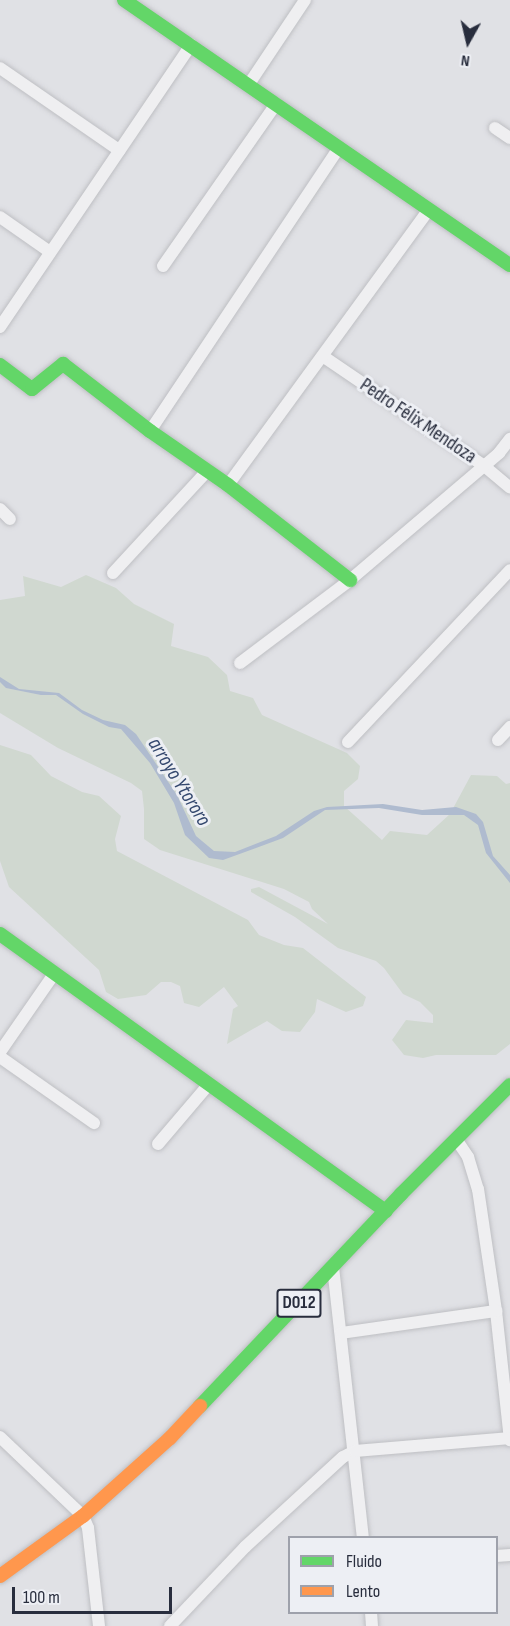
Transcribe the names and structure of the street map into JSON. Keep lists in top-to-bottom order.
{
  "streets": {
    "street": ["Pedro Félix Mendoza", "D012"]
  },
  "water": ["arroyo Ytororo"],
  "legend": ["Fluido", "Lento"],
  "scale_bar": "100 m",
  "north": "bottom"
}
